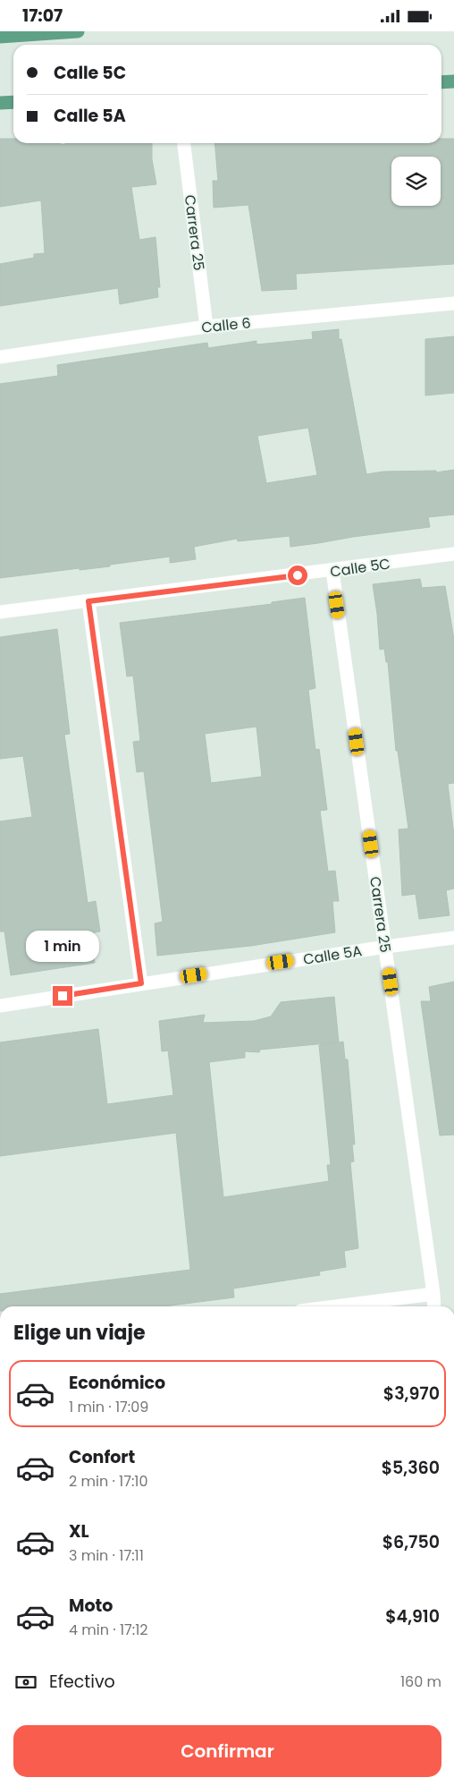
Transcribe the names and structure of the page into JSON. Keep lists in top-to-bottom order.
{
  "streets": {
    "street": [
      "Carrera 25",
      "Calle 6",
      "Calle 5C",
      "Calle 5A"
    ]
  },
  "crossings": [
    ["Carrera 25", "Calle 6"],
    ["Carrera 25", "Calle 5C"],
    ["Carrera 25", "Calle 5A"]
  ],
  "page": {
    "status": "17:07",
    "banner": ["Calle 5C", "Calle 5A"],
    "bubble": "1 min",
    "heading": "Elige un viaje",
    "list": [
      {
        "name": "Económico",
        "note": "1 min · 17:09",
        "value": "$3,970"
      },
      {
        "name": "Confort",
        "note": "2 min · 17:10",
        "value": "$5,360"
      },
      {
        "name": "XL",
        "note": "3 min · 17:11",
        "value": "$6,750"
      },
      {
        "name": "Moto",
        "note": "4 min · 17:12",
        "value": "$4,910"
      }
    ],
    "pay": ["Efectivo", "160 m"],
    "buttons": "Confirmar"
  }
}
